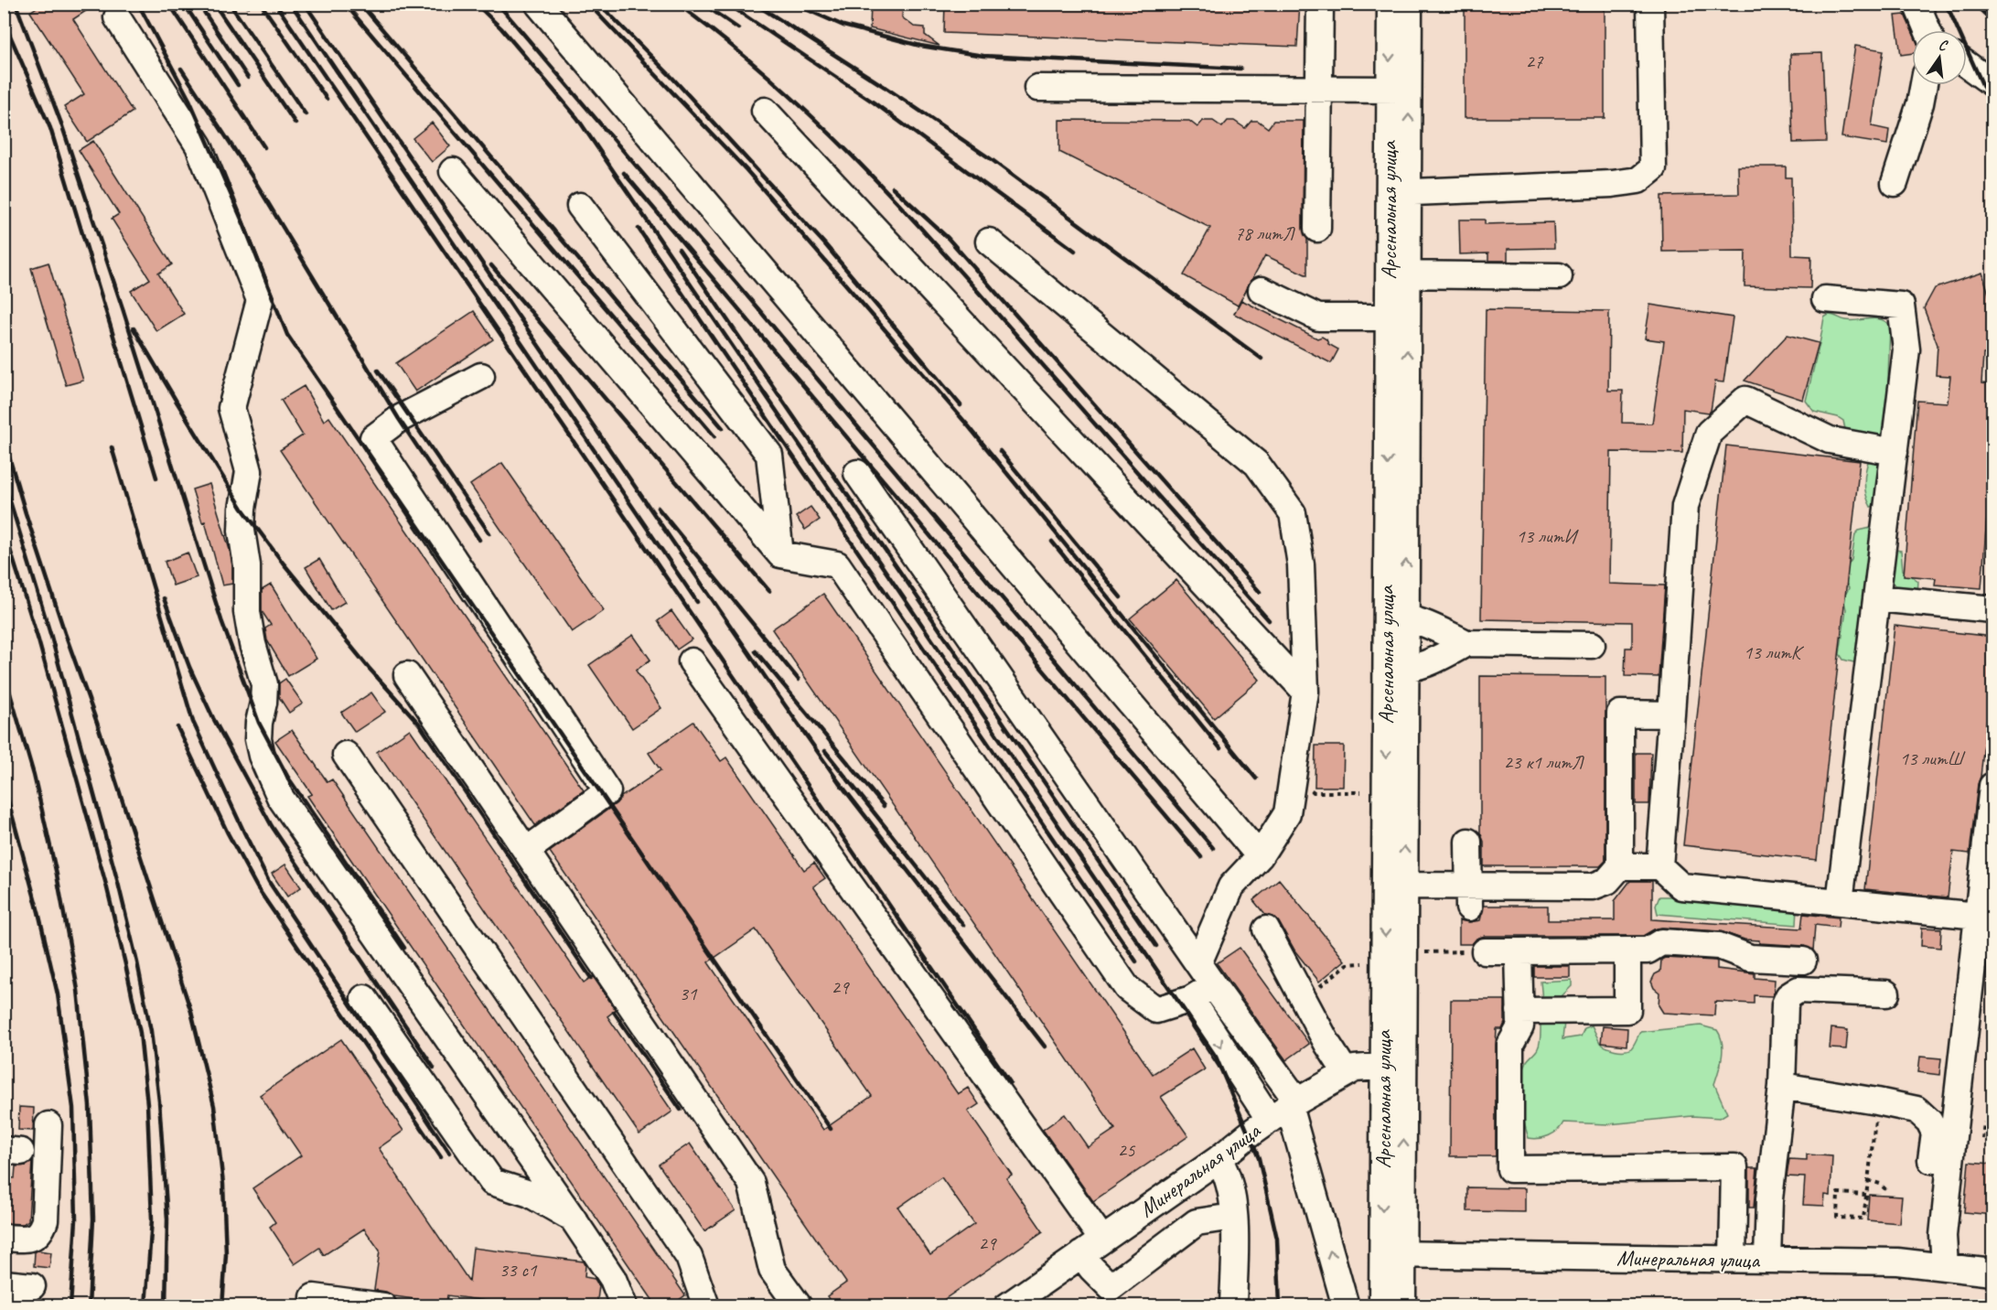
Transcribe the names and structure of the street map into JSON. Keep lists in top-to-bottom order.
{
  "streets": {
    "street": ["Арсенальная улица", "Минеральная улица"]
  },
  "crossings": [
    ["Арсенальная улица", "Минеральная улица"]
  ],
  "house_numbers": [
    "27",
    "78 литЛ",
    "13 литИ",
    "13 литК",
    "13 литШ",
    "23 к1 литЛ",
    "29",
    "31",
    "25",
    "29",
    "33 с1"
  ],
  "north": "top"
}
